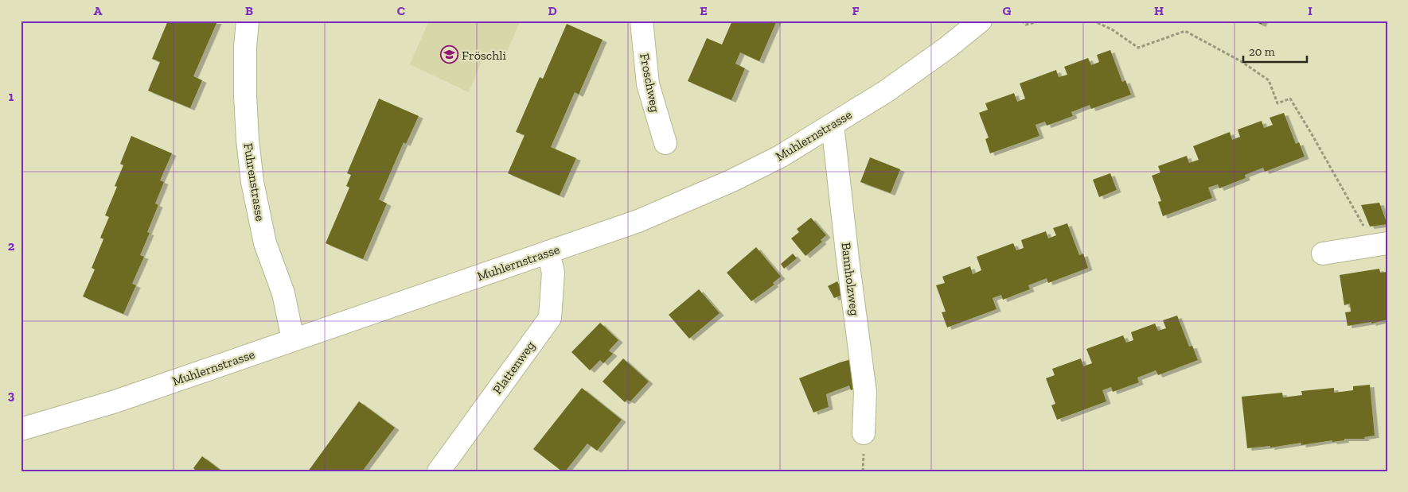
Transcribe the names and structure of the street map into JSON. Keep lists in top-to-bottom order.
{
  "streets": {
    "street": [
      "Froschweg",
      "Muhlernstrasse",
      "Fuhrenstrasse",
      "Bannholzweg",
      "Plattenweg"
    ]
  },
  "crossings": [
    ["Muhlernstrasse", "Fuhrenstrasse"],
    ["Muhlernstrasse", "Bannholzweg"],
    ["Muhlernstrasse", "Plattenweg"]
  ],
  "places": {
    "school or university": ["Fröschli"]
  },
  "scale_bar": "20 m",
  "grid": {
    "columns": [
      "A",
      "B",
      "C",
      "D",
      "E",
      "F",
      "G",
      "H",
      "I"
    ],
    "rows": ["1", "2", "3"]
  }
}
